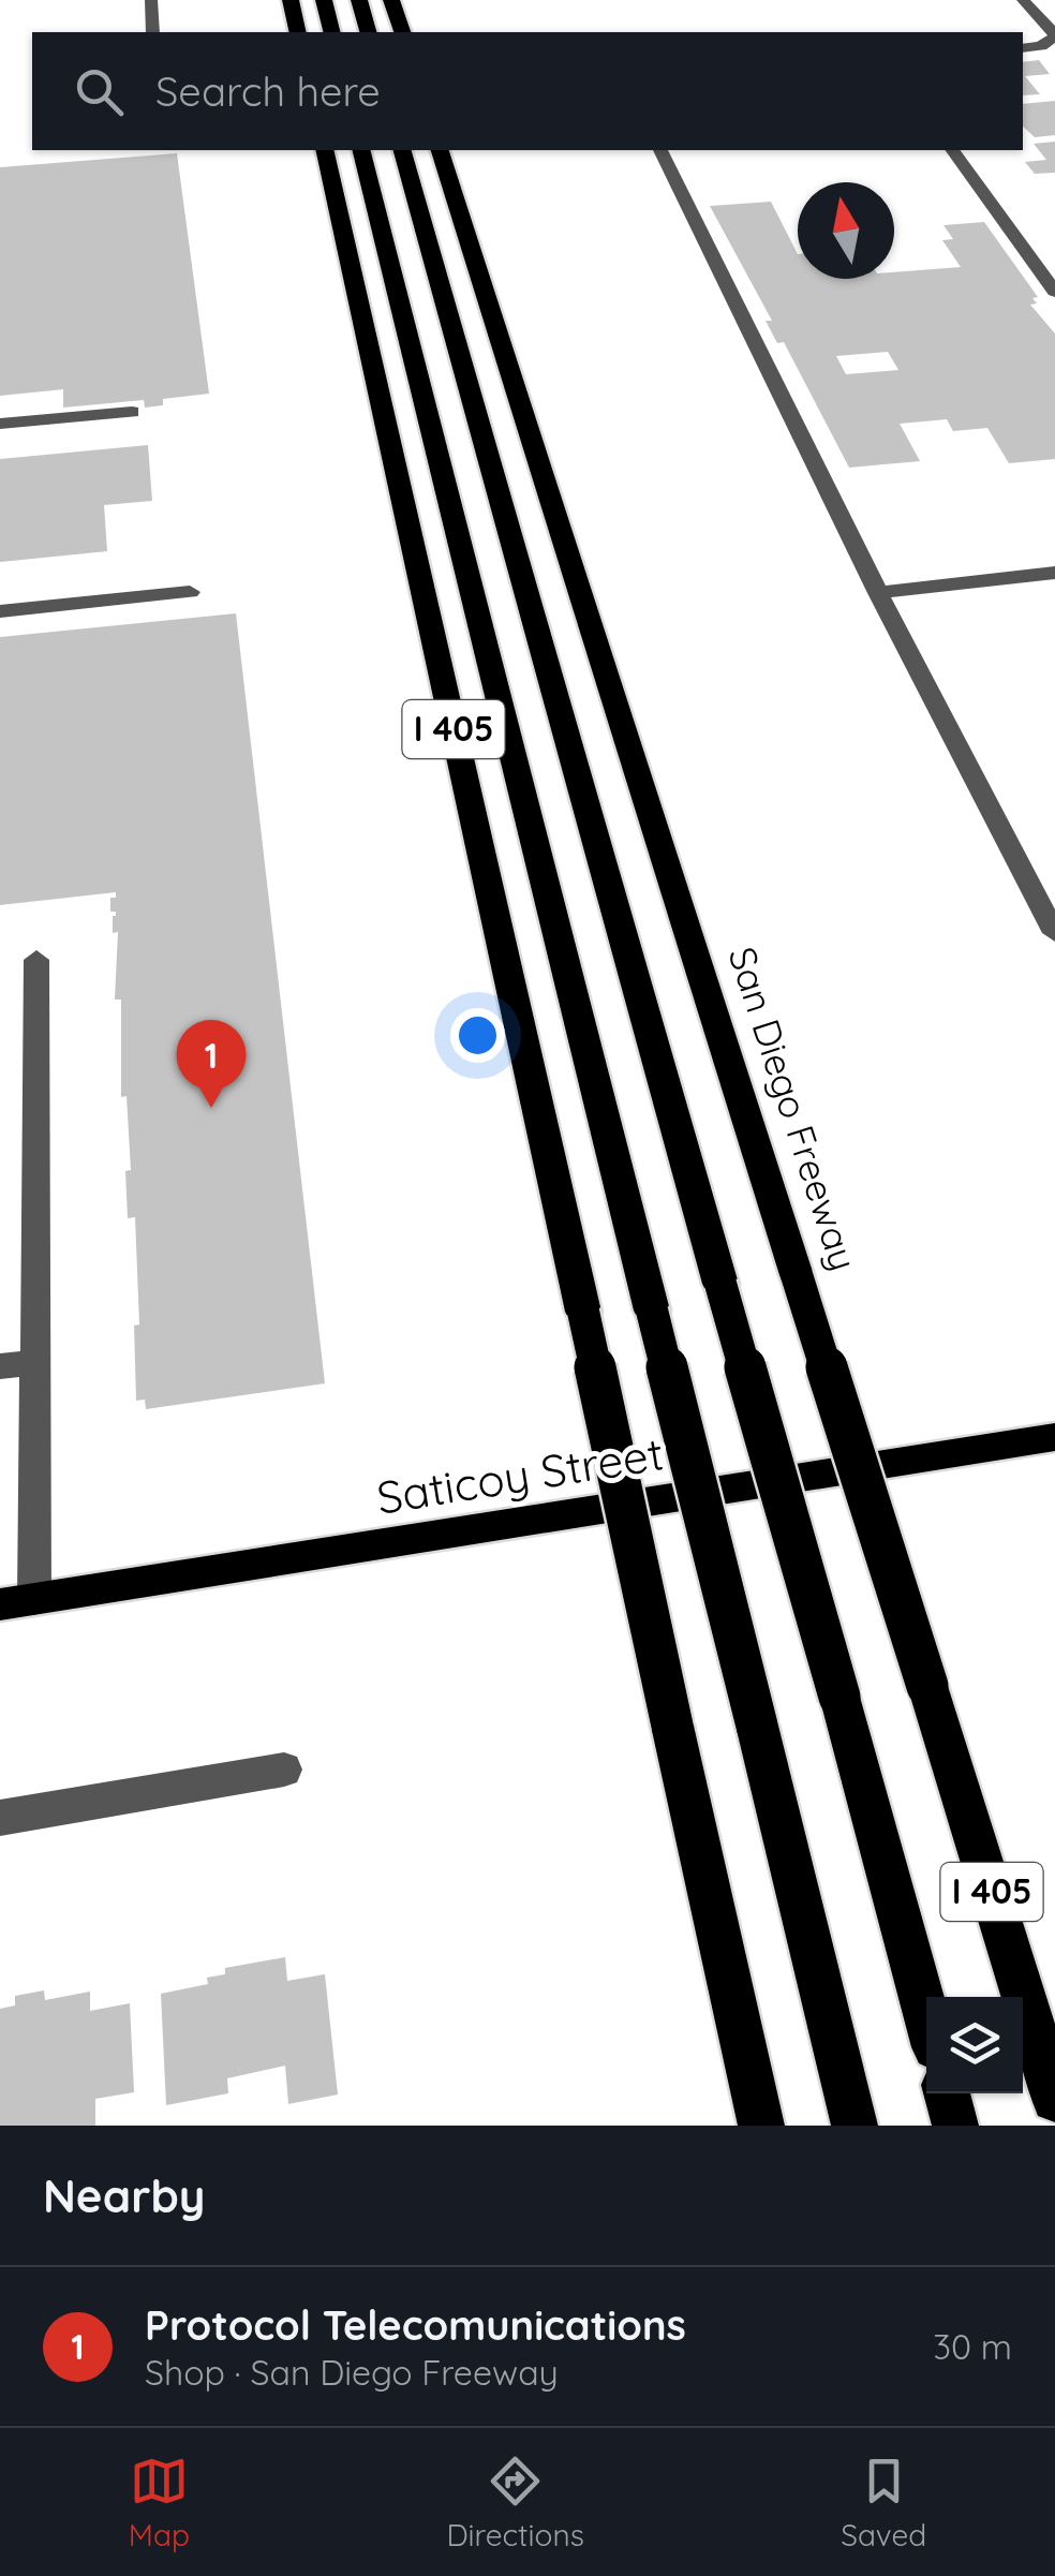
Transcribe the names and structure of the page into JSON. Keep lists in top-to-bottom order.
{
  "streets": {
    "highway": ["I 405", "San Diego Freeway"],
    "main road": ["Saticoy Street"]
  },
  "north": "top",
  "page": {
    "search": "Search here",
    "pins": "1",
    "heading": "Nearby",
    "list": [
      {
        "mark": "1",
        "name": "Protocol Telecomunications",
        "note": "Shop · San Diego Freeway",
        "value": "30 m"
      }
    ],
    "nav": ["Map", "Directions", "Saved"]
  }
}
